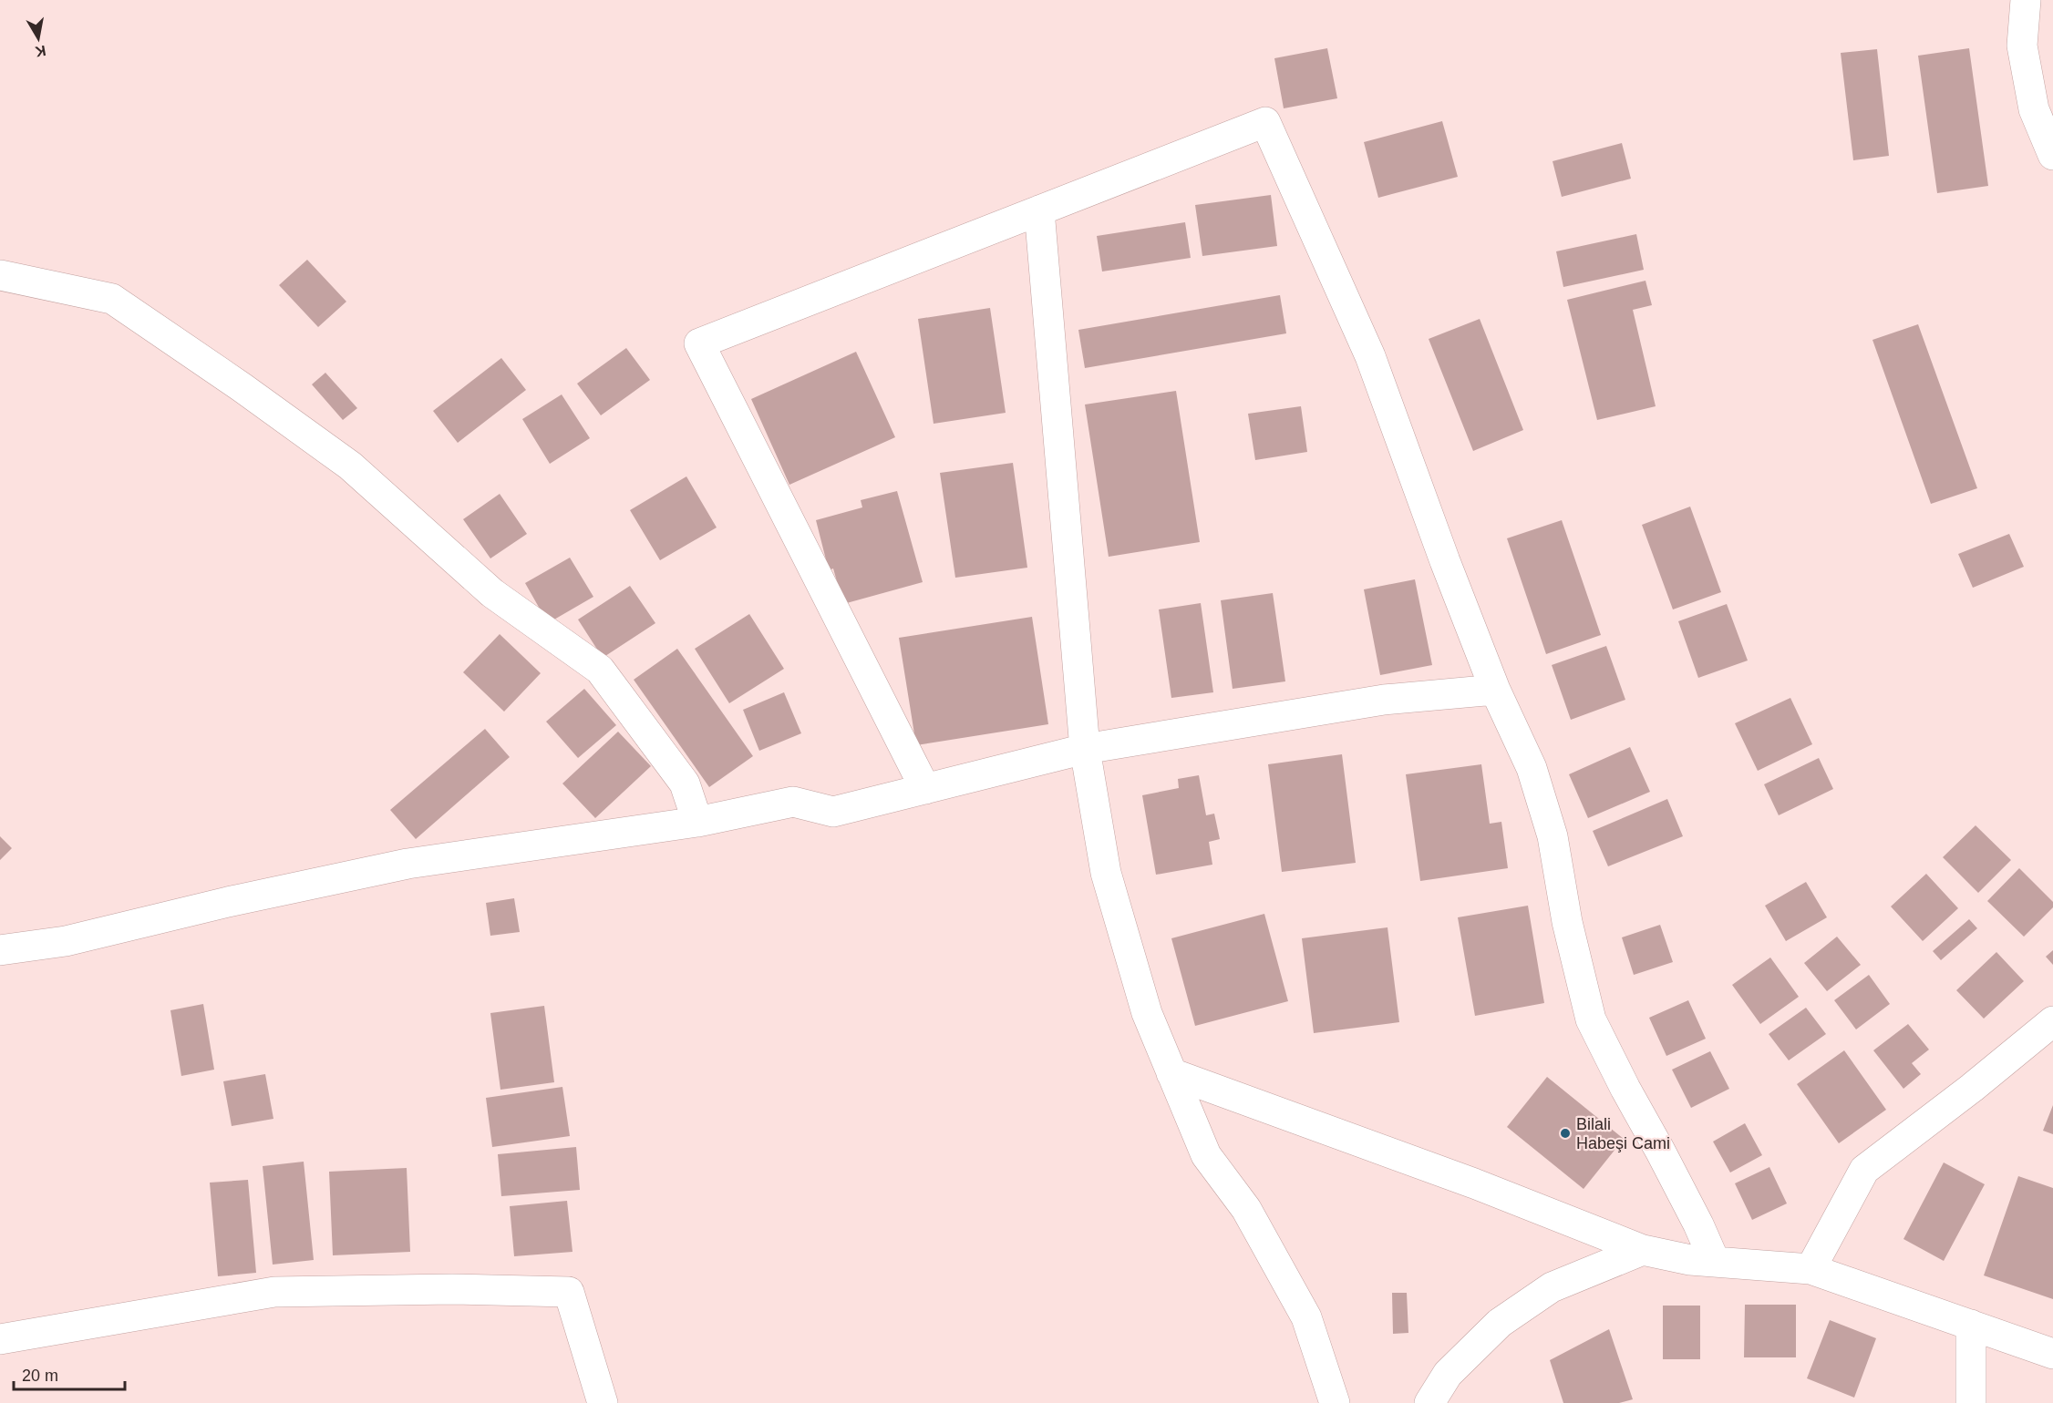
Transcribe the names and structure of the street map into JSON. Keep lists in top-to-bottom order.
{
  "places": ["Bilali Habeşi Cami"],
  "scale_bar": "20 m",
  "north": "bottom"
}
